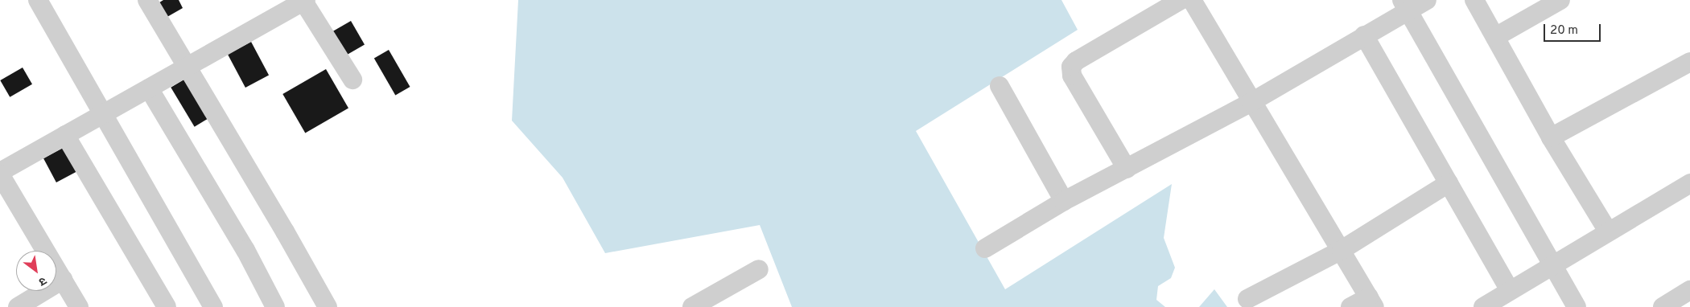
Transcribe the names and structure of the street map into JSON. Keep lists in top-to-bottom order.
{
  "scale_bar": "20 m",
  "north": "bottom right"
}
